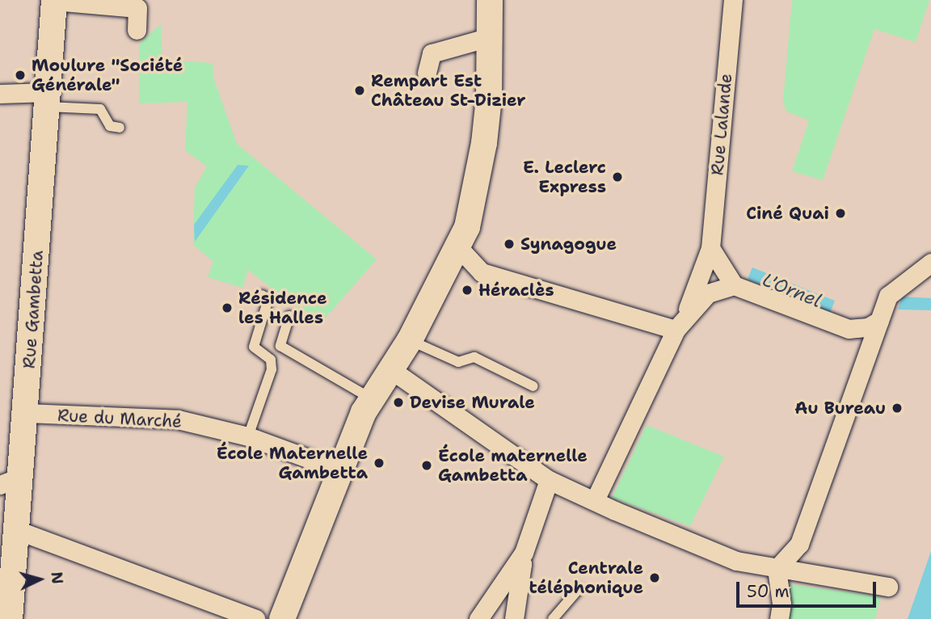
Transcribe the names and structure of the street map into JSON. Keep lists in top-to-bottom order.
{
  "streets": {
    "main road": ["Rue Gambetta"],
    "street": ["Rue Lalande", "Rue du Marché"]
  },
  "crossings": [
    ["Rue Gambetta", "Rue du Marché"]
  ],
  "water": ["L'Ornel"],
  "places": [
    "Moulure \"Société Générale\"",
    "Rempart Est Château St-Dizier",
    "E. Leclerc Express",
    "Ciné Quai",
    "Synagogue",
    "Héraclès",
    "Résidence les Halles",
    "Devise Murale",
    "Au Bureau",
    "École Maternelle Gambetta",
    "École maternelle Gambetta",
    "Centrale téléphonique"
  ],
  "scale_bar": "50 m",
  "north": "right"
}
